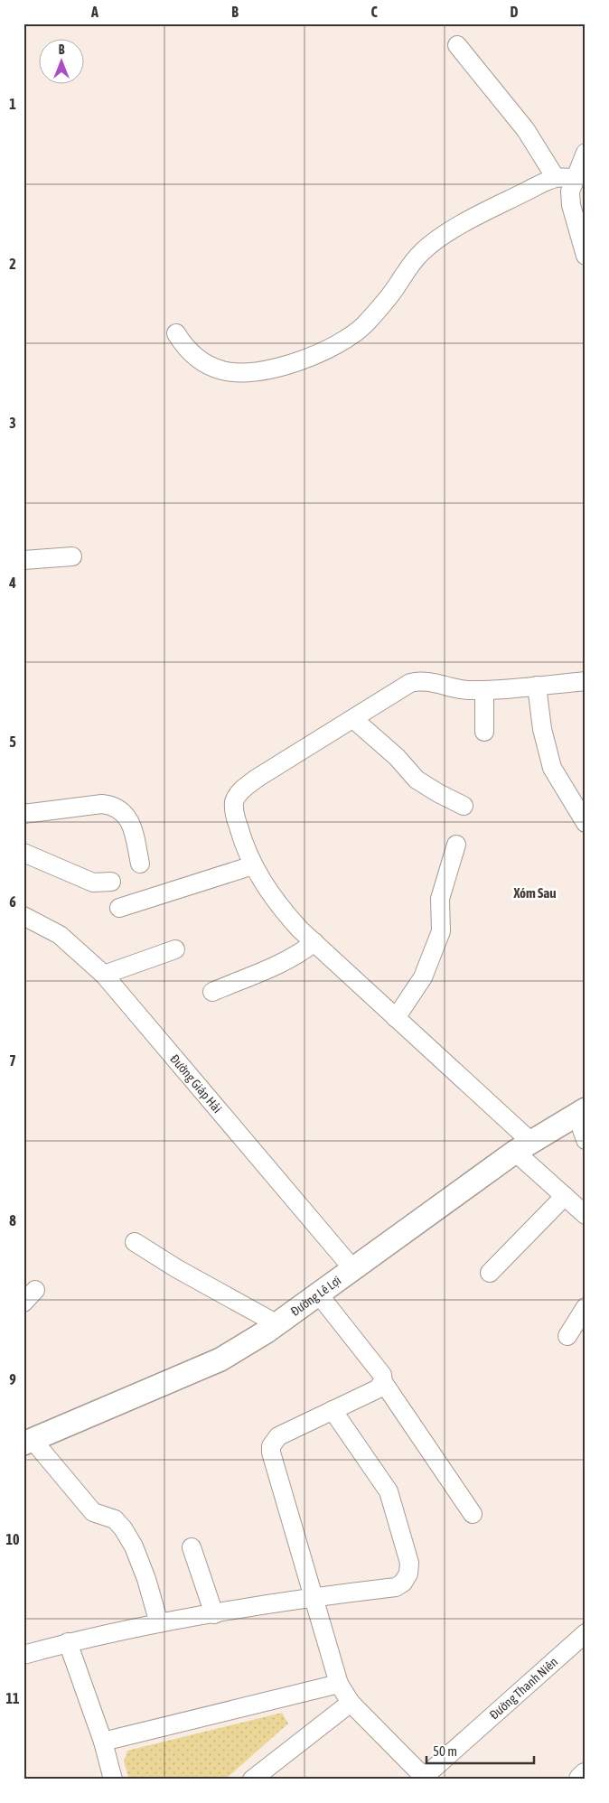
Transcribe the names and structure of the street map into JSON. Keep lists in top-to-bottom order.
{
  "streets": {
    "main road": ["Đường Lê Lợi"],
    "street": ["Đường Giáp Hải", "Đường Thanh Niên"]
  },
  "crossings": [
    ["Đường Giáp Hải", "Đường Lê Lợi"]
  ],
  "districts": ["Xóm Sau"],
  "scale_bar": "50 m",
  "north": "top",
  "grid": {
    "columns": [
      "A",
      "B",
      "C",
      "D"
    ],
    "rows": [
      "1",
      "2",
      "3",
      "4",
      "5",
      "6",
      "7",
      "8",
      "9",
      "10",
      "11"
    ]
  }
}
